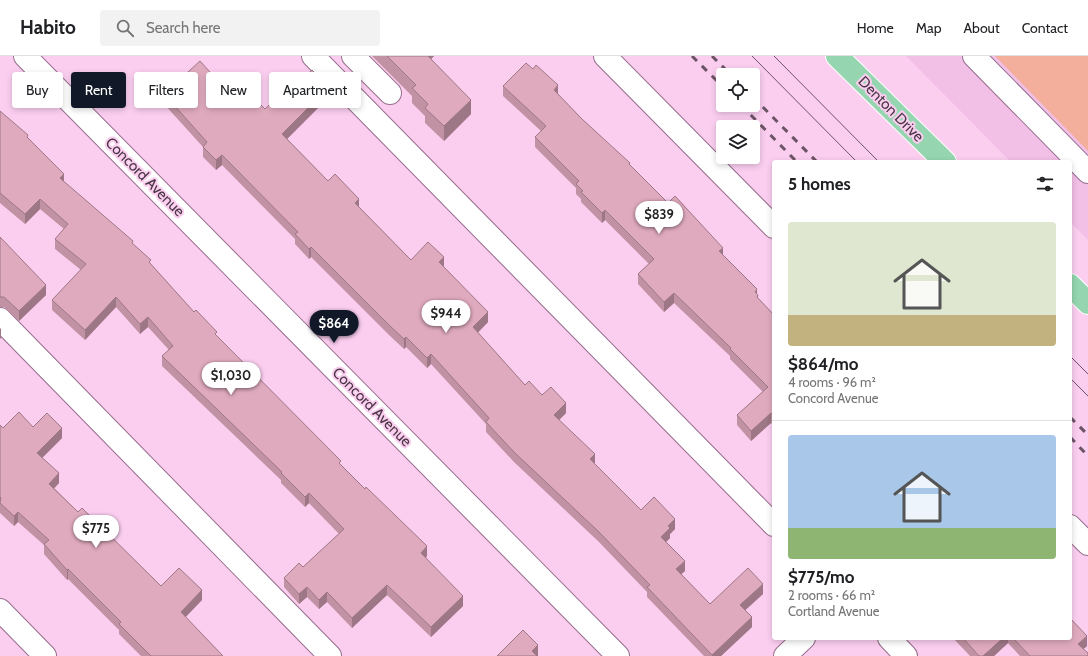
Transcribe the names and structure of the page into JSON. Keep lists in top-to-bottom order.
{
  "streets": {
    "main road": ["Denton Drive"],
    "street": ["Concord Avenue"]
  },
  "page": {
    "header": "Habito",
    "search": "Search here",
    "nav": [
      "Home",
      "Map",
      "About",
      "Contact"
    ],
    "chip": [
      "Buy",
      "Rent",
      "Filters",
      "New",
      "Apartment"
    ],
    "heading": "5 homes",
    "price": [
      "$839",
      "$944",
      "$864",
      "$1,030",
      "$775"
    ],
    "list": [
      {
        "name": "$864/mo",
        "note": "4 rooms · 96 m² · Concord Avenue"
      },
      {
        "name": "$775/mo",
        "note": "2 rooms · 66 m² · Cortland Avenue"
      }
    ]
  }
}
